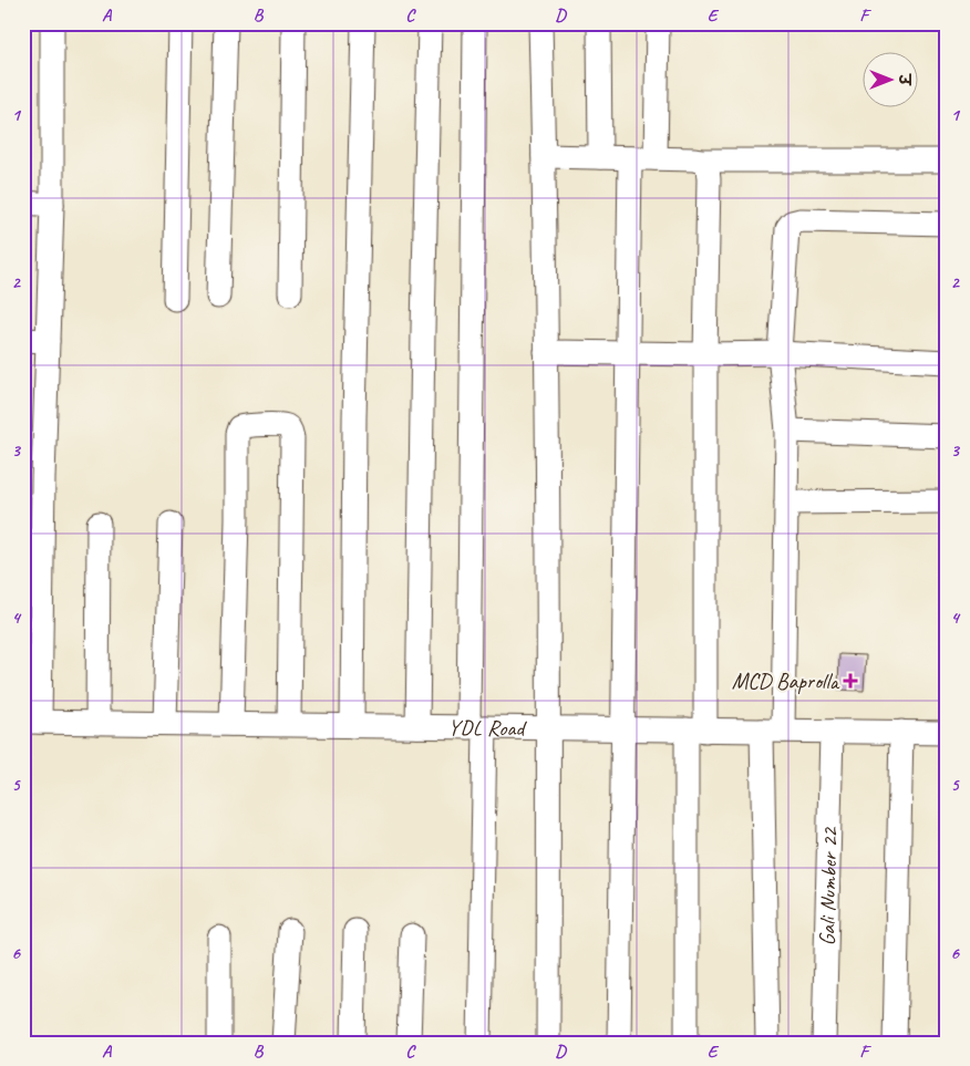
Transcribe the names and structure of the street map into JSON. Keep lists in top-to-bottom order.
{
  "streets": {
    "street": ["YDL Road", "Gali Number 22"]
  },
  "crossings": [
    ["YDL Road", "Gali Number 22"]
  ],
  "places": {
    "health": ["MCD Baprolla"]
  },
  "north": "right",
  "grid": {
    "columns": [
      "A",
      "B",
      "C",
      "D",
      "E",
      "F"
    ],
    "rows": [
      "1",
      "2",
      "3",
      "4",
      "5",
      "6"
    ]
  }
}
